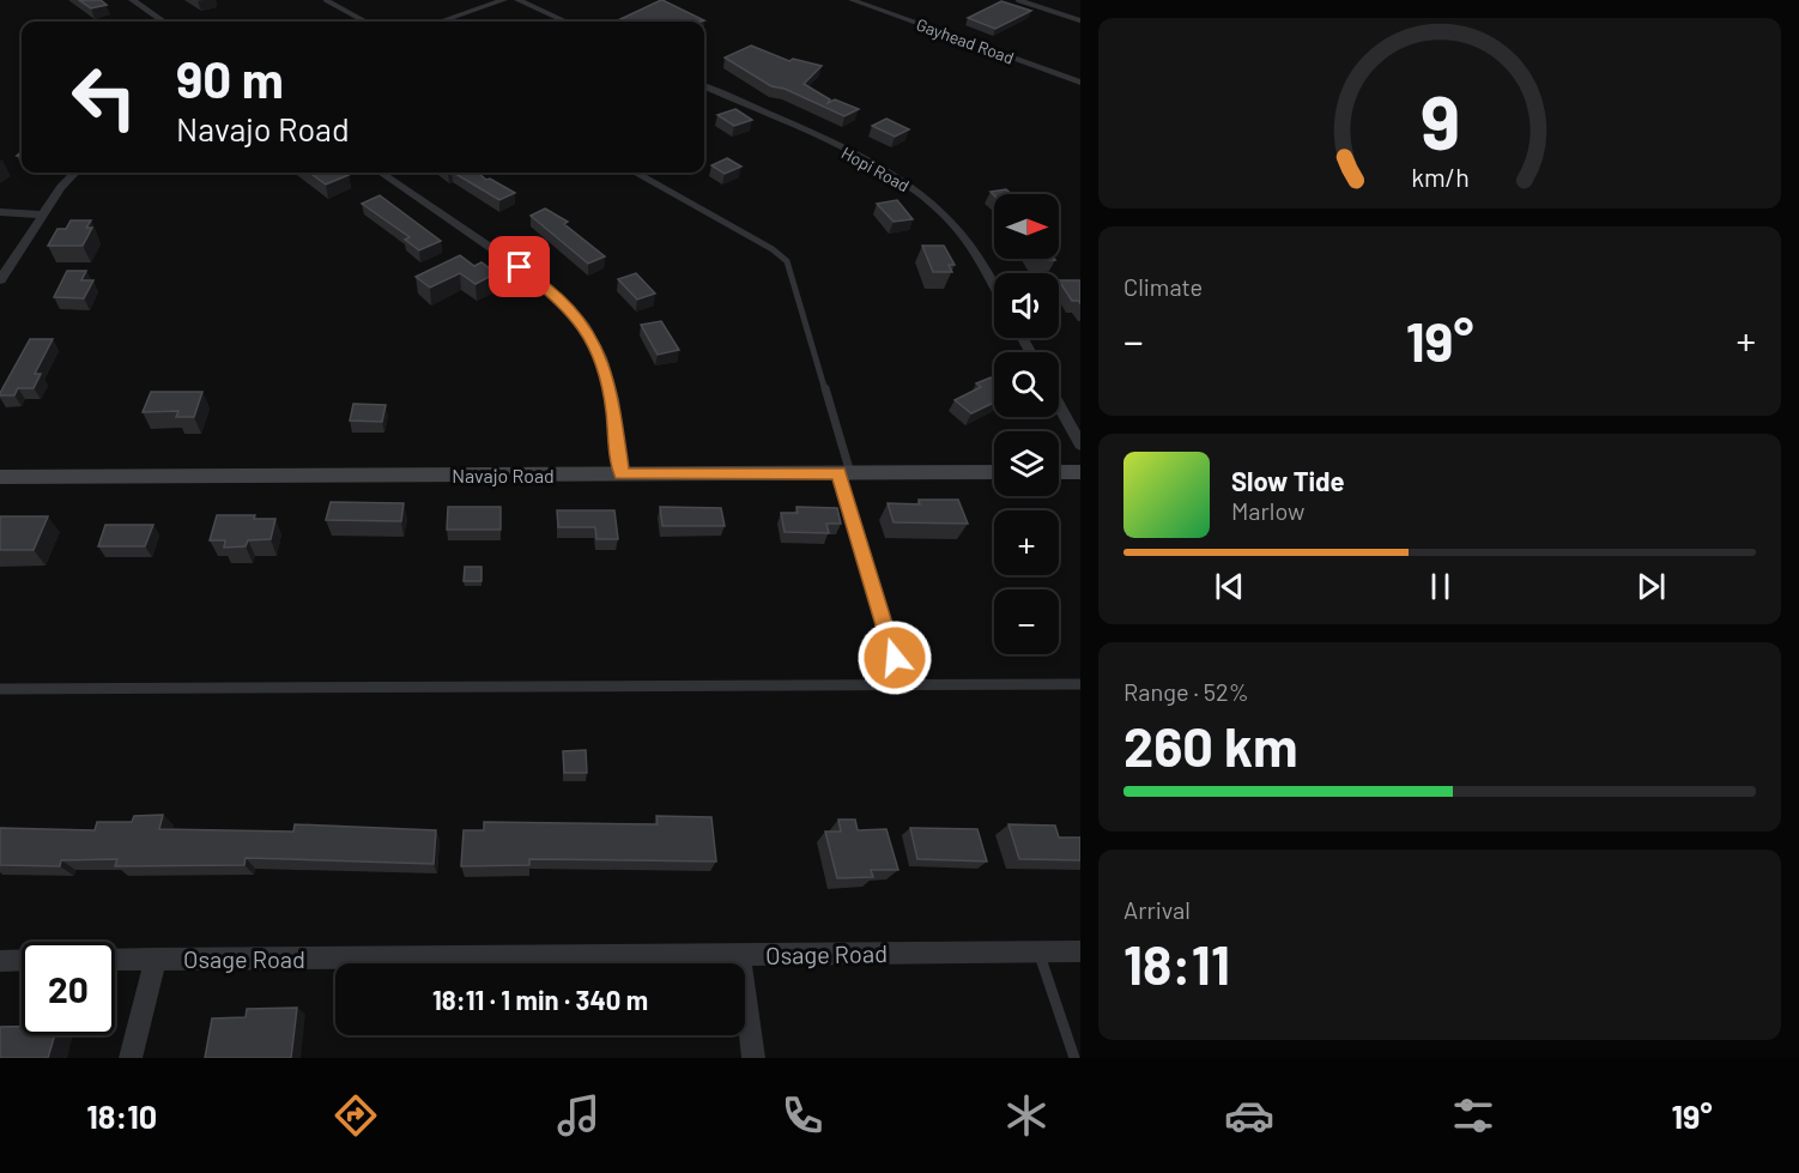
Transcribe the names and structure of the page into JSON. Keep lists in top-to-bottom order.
{
  "streets": {
    "main road": ["Navajo Road"],
    "street": ["Gayhead Road", "Hopi Road", "Osage Road"]
  },
  "north": "right",
  "page": {
    "turn": ["90 m", "Navajo Road"],
    "map_buttons": ["+", "−"],
    "tile": [
      "Climate",
      ["Range · 52%", "260 km"],
      ["Arrival", "18:11"]
    ],
    "heat": ["−", "19°", "+"],
    "song": ["Slow Tide", "Marlow"],
    "limit": "20",
    "trip": "18:11 · 1 min · 340 m",
    "tabs": ["18:10", "19°"],
    "gauge": ["9", "km/h"]
  }
}
